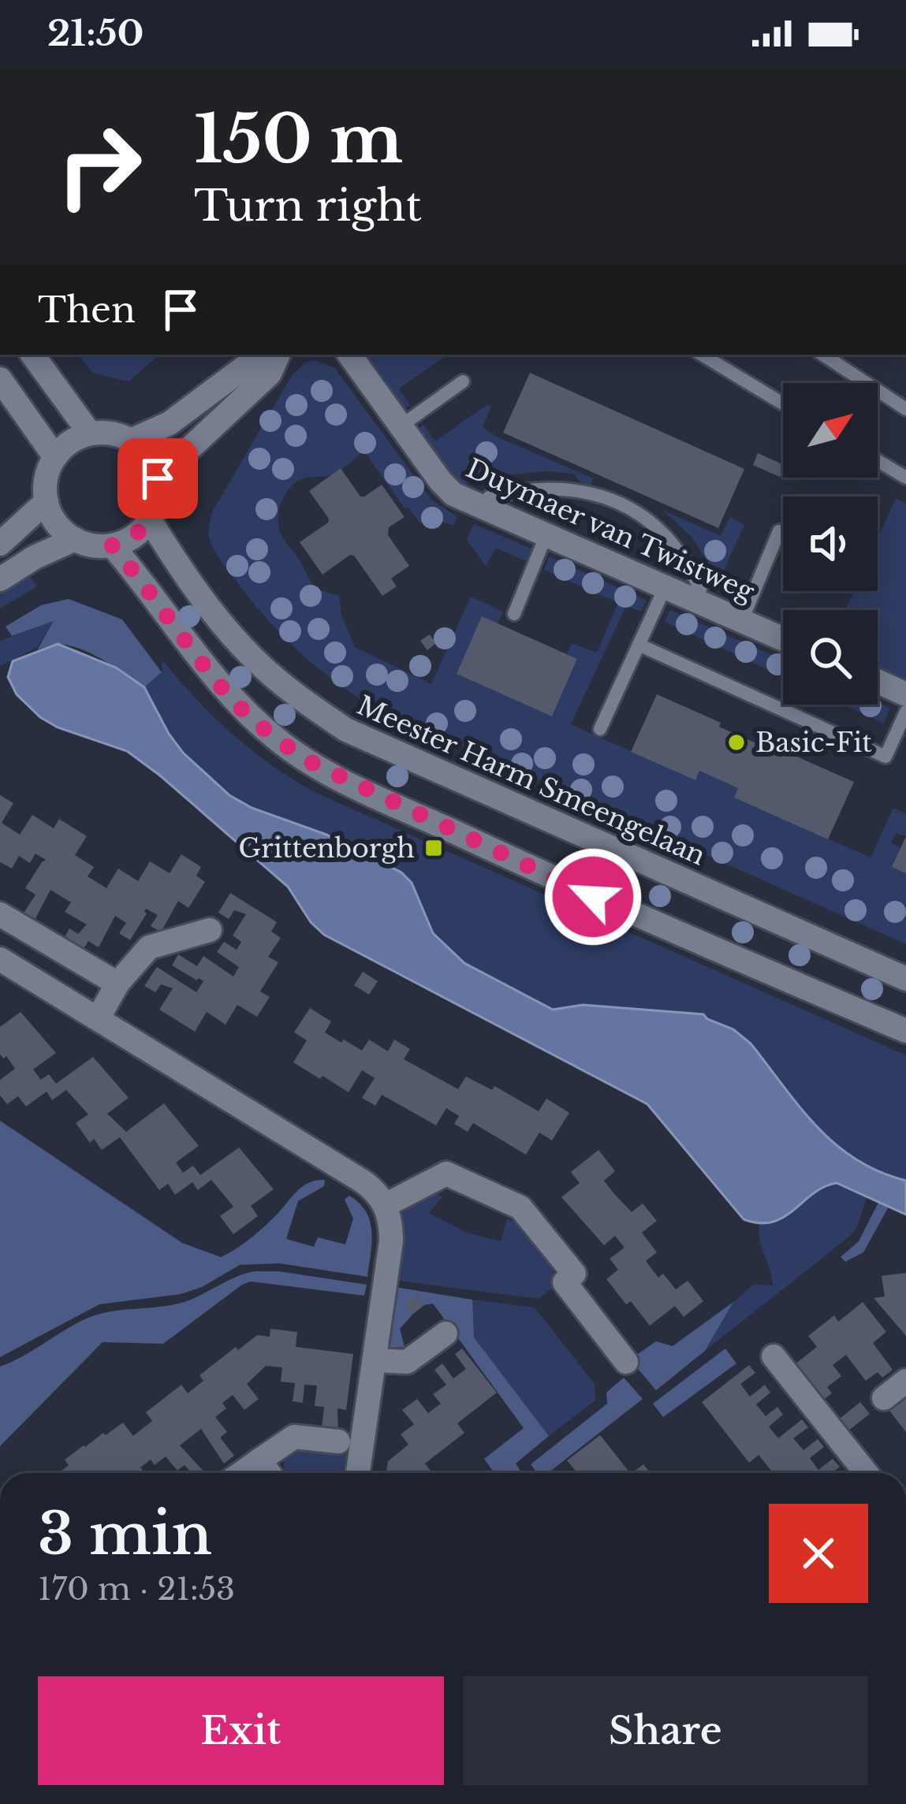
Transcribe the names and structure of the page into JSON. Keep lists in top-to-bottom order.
{
  "streets": {
    "street": ["Duymaer van Twistweg", "Meester Harm Smeengelaan"]
  },
  "places": {
    "other": ["Basic-Fit"],
    "transit": ["Grittenborgh"]
  },
  "north": "top right",
  "page": {
    "status": "21:50",
    "turn": ["150 m", "Turn right"],
    "then": "Then",
    "heading": ["3 min", "170 m · 21:53"],
    "buttons": ["Exit", "Share"]
  }
}
